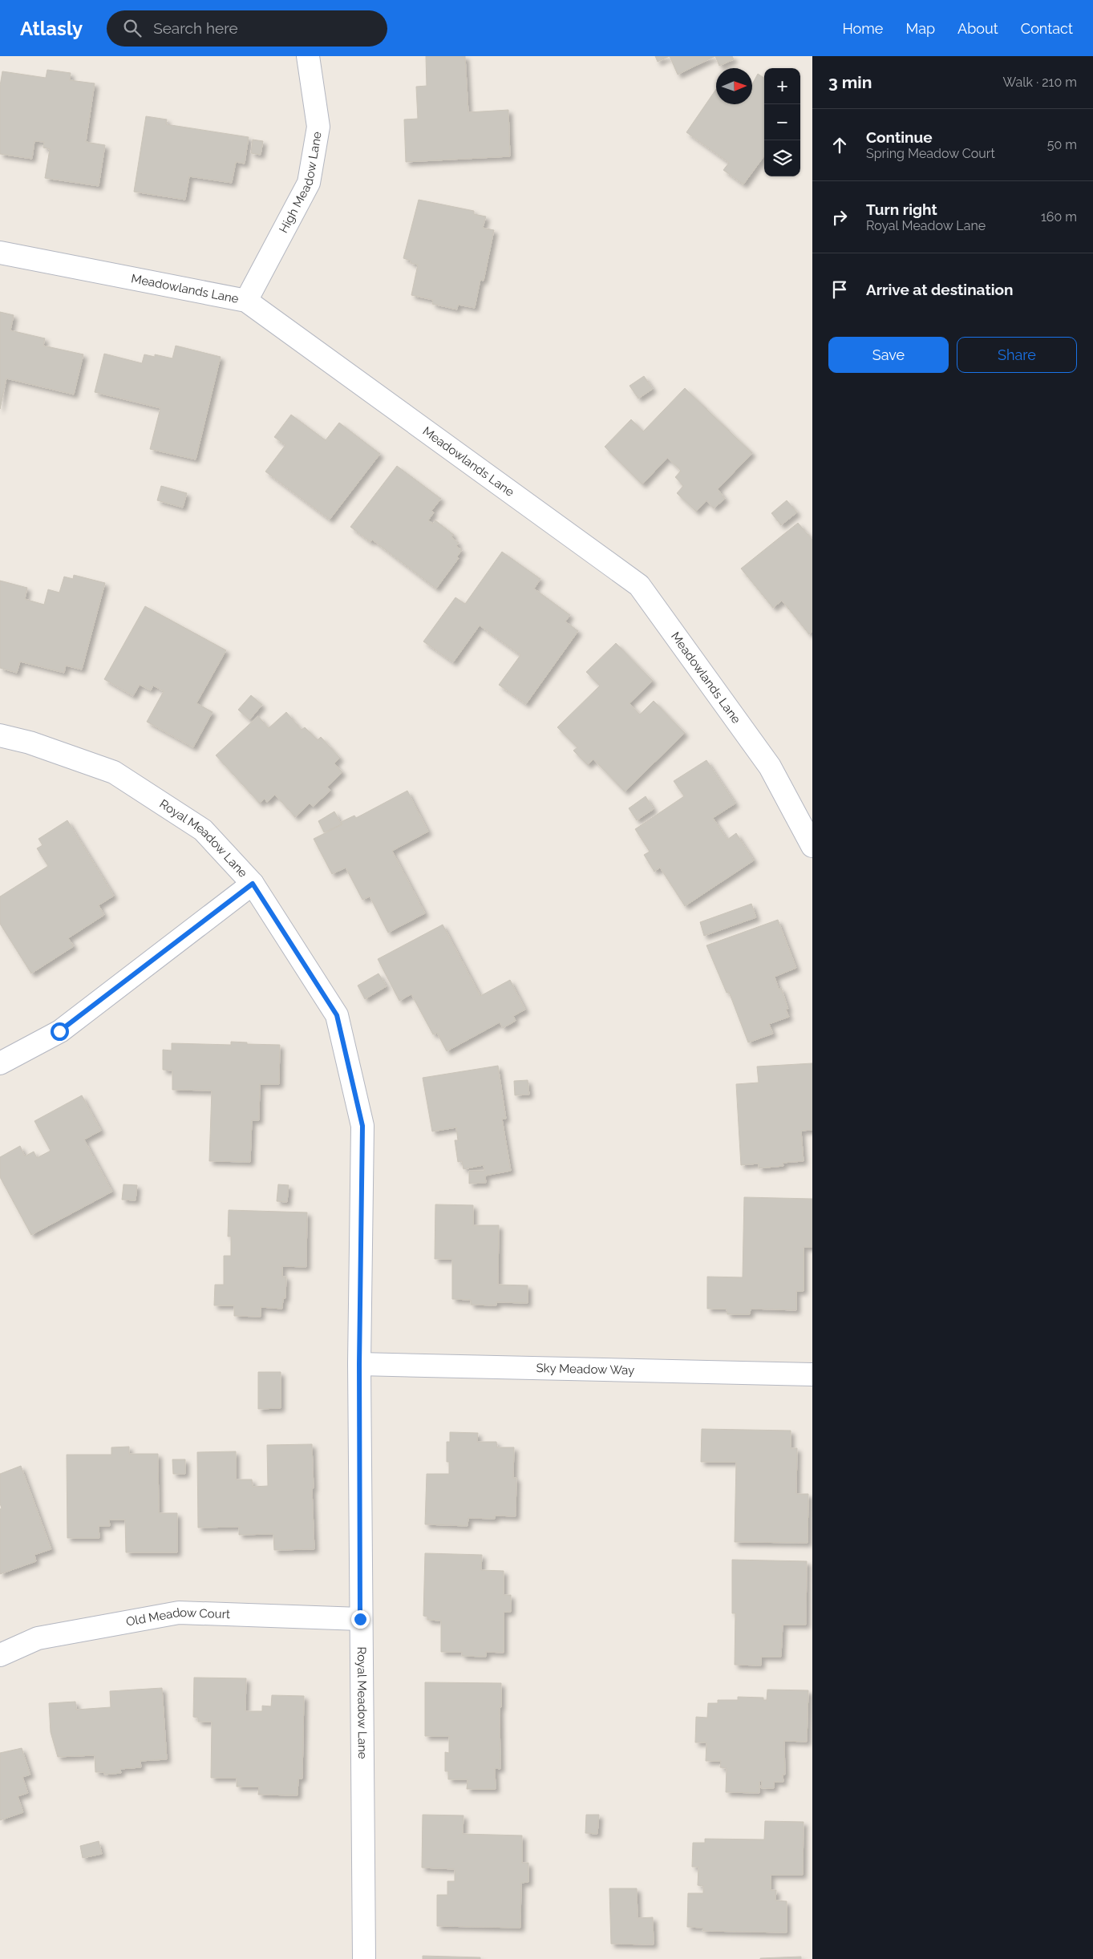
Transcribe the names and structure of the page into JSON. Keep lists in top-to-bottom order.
{
  "streets": {
    "street": [
      "High Meadow Lane",
      "Meadowlands Lane",
      "Royal Meadow Lane",
      "Sky Meadow Way",
      "Old Meadow Court"
    ]
  },
  "crossings": [
    ["High Meadow Lane", "Meadowlands Lane"],
    ["Royal Meadow Lane", "Sky Meadow Way"],
    ["Royal Meadow Lane", "Old Meadow Court"]
  ],
  "north": "right",
  "page": {
    "header": "Atlasly",
    "search": "Search here",
    "nav": [
      "Home",
      "Map",
      "About",
      "Contact"
    ],
    "heading": ["3 min", "Walk · 210 m"],
    "map_buttons": ["+", "−"],
    "list": [
      ["Continue", "Spring Meadow Court", "50 m"],
      ["Turn right", "Royal Meadow Lane", "160 m"],
      "Arrive at destination"
    ],
    "buttons": ["Save", "Share"]
  }
}
